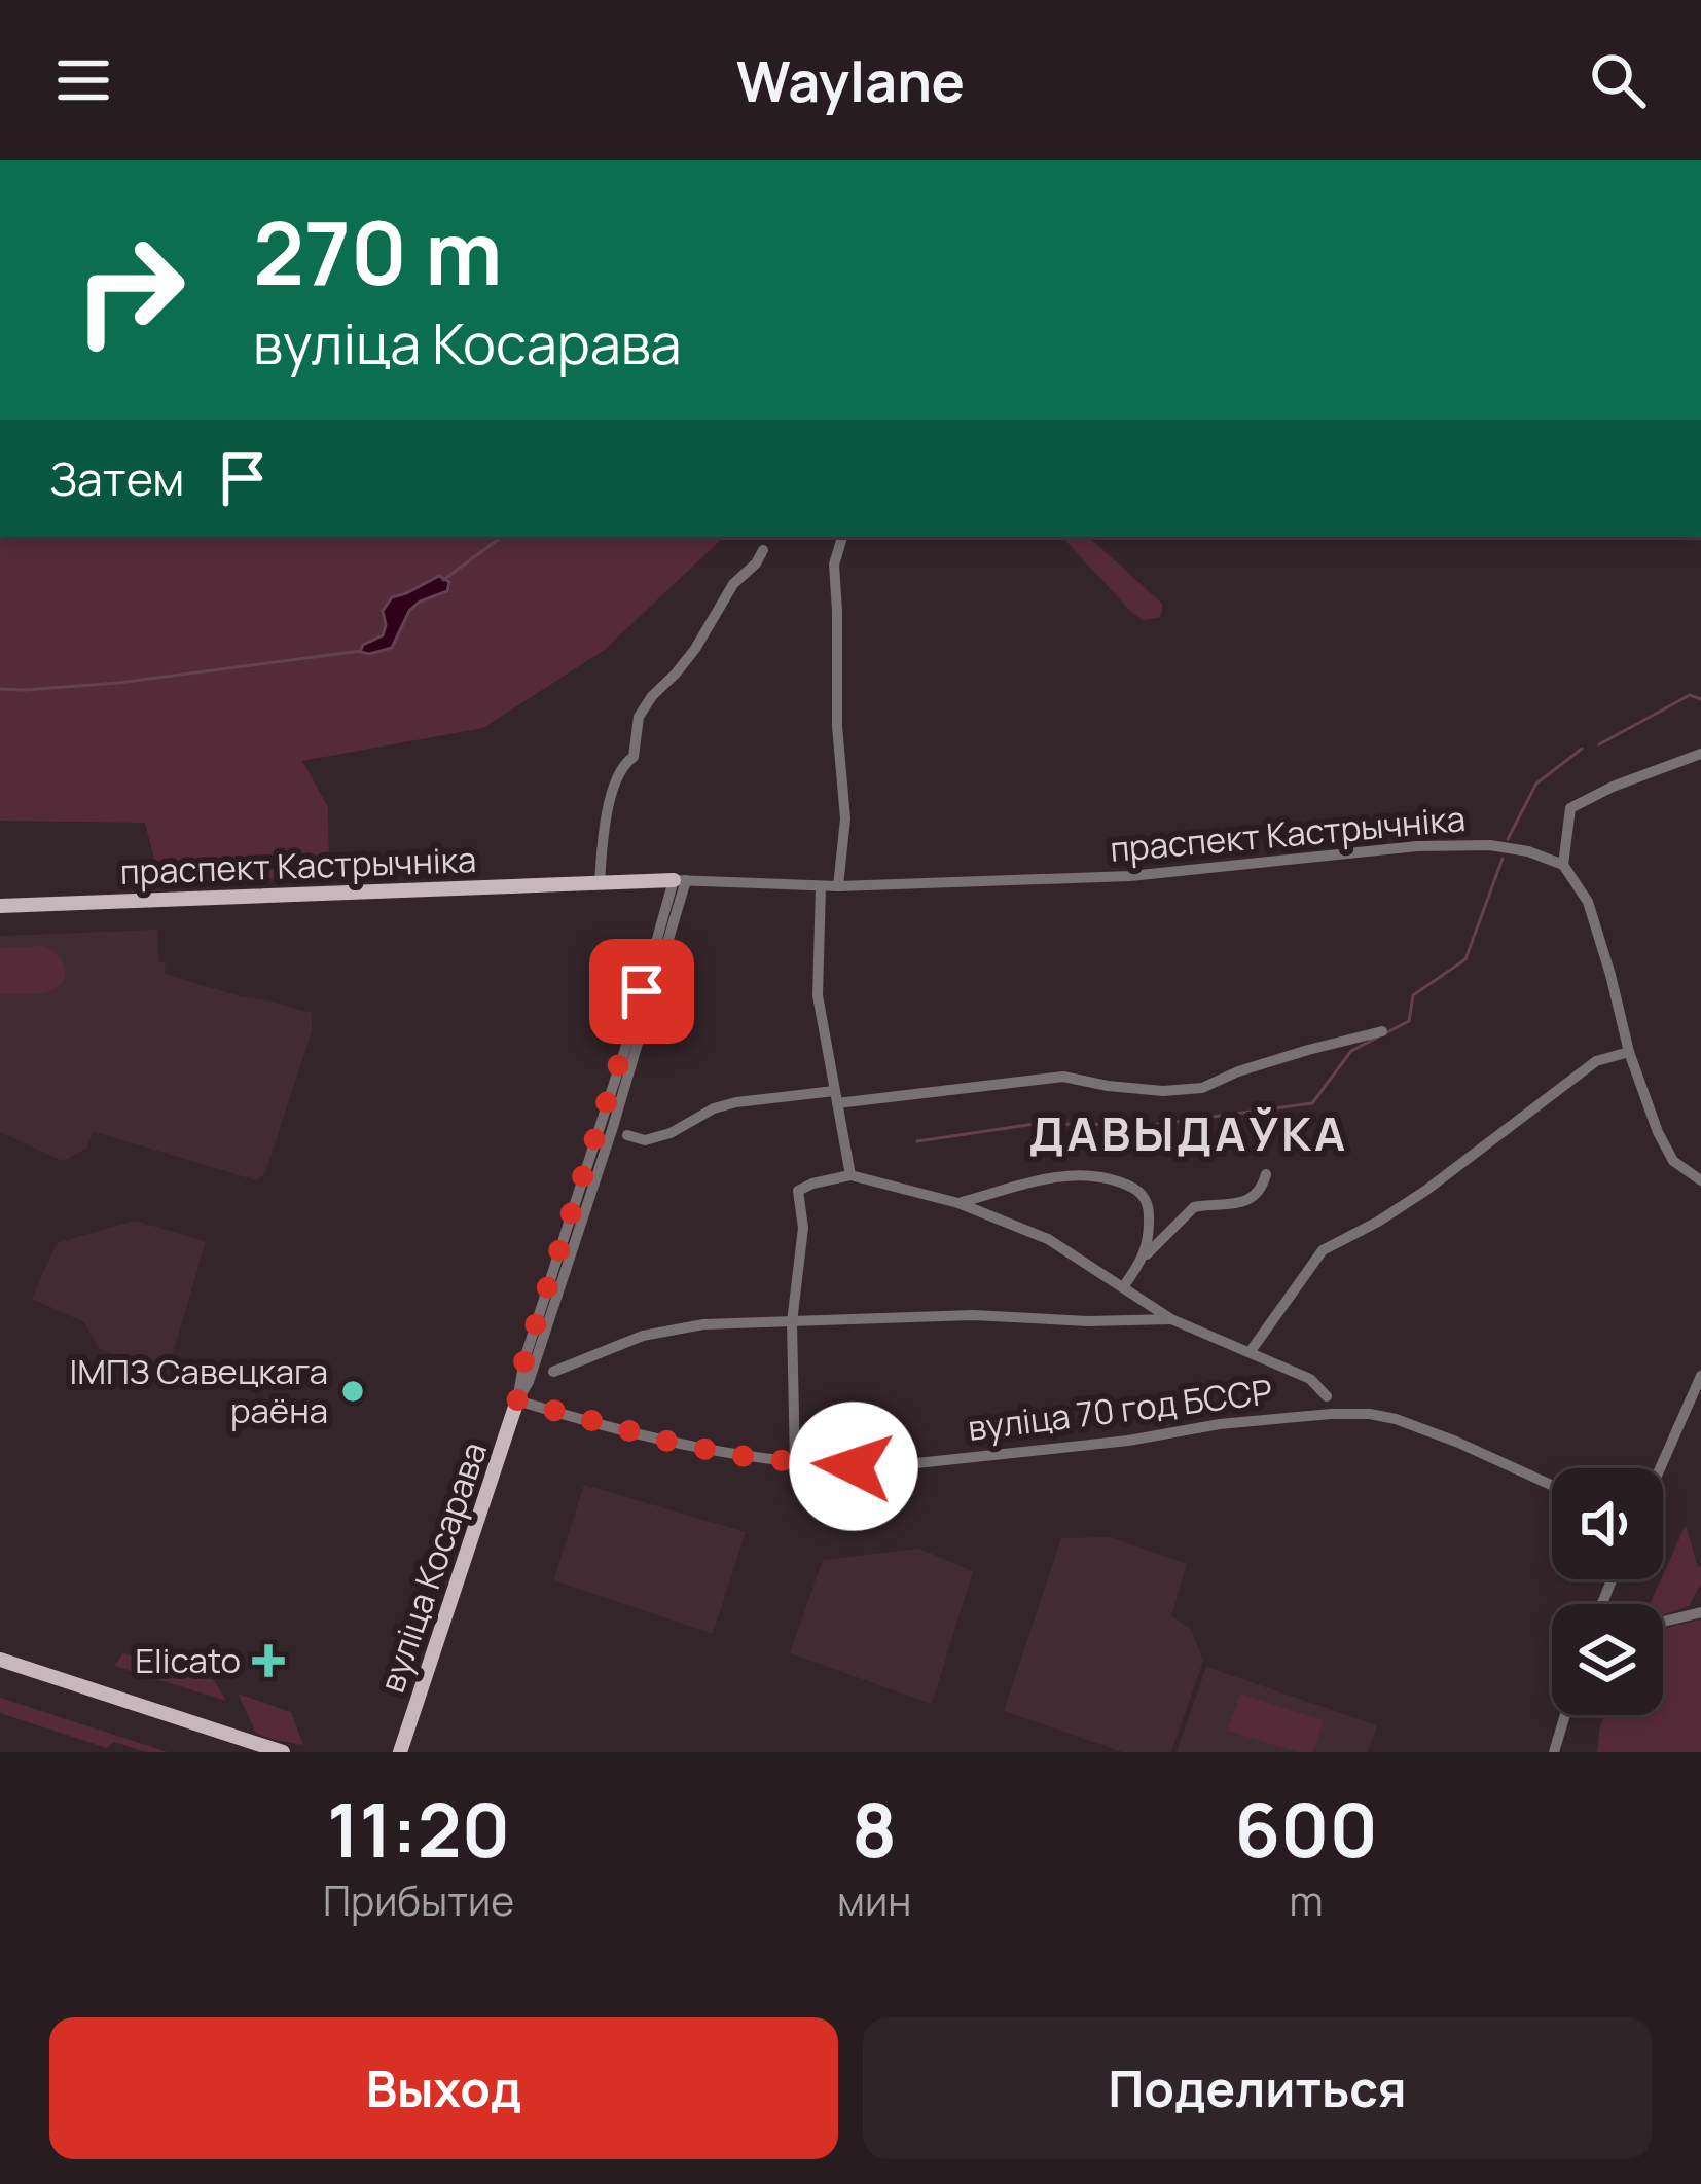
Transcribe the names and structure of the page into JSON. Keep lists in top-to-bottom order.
{
  "streets": {
    "main road": ["праспект Кастрычніка", "вуліца Косарава"],
    "street": ["вуліца 70 год БССР"]
  },
  "crossings": [
    ["праспект Кастрычніка", "вуліца Косарава"],
    ["вуліца 70 год БССР", "вуліца Косарава"]
  ],
  "districts": ["ДАВЫДАЎКА"],
  "places": {
    "other": ["ІМПЗ Савецкага раёна"],
    "health": ["Elicato"]
  },
  "page": {
    "header": "Waylane",
    "turn": ["270 m", "вуліца Косарава"],
    "then": "Затем",
    "eta": [
      "11:20",
      "Прибытие",
      "8",
      "мин",
      "600",
      "m"
    ],
    "buttons": ["Выход", "Поделиться"]
  }
}
